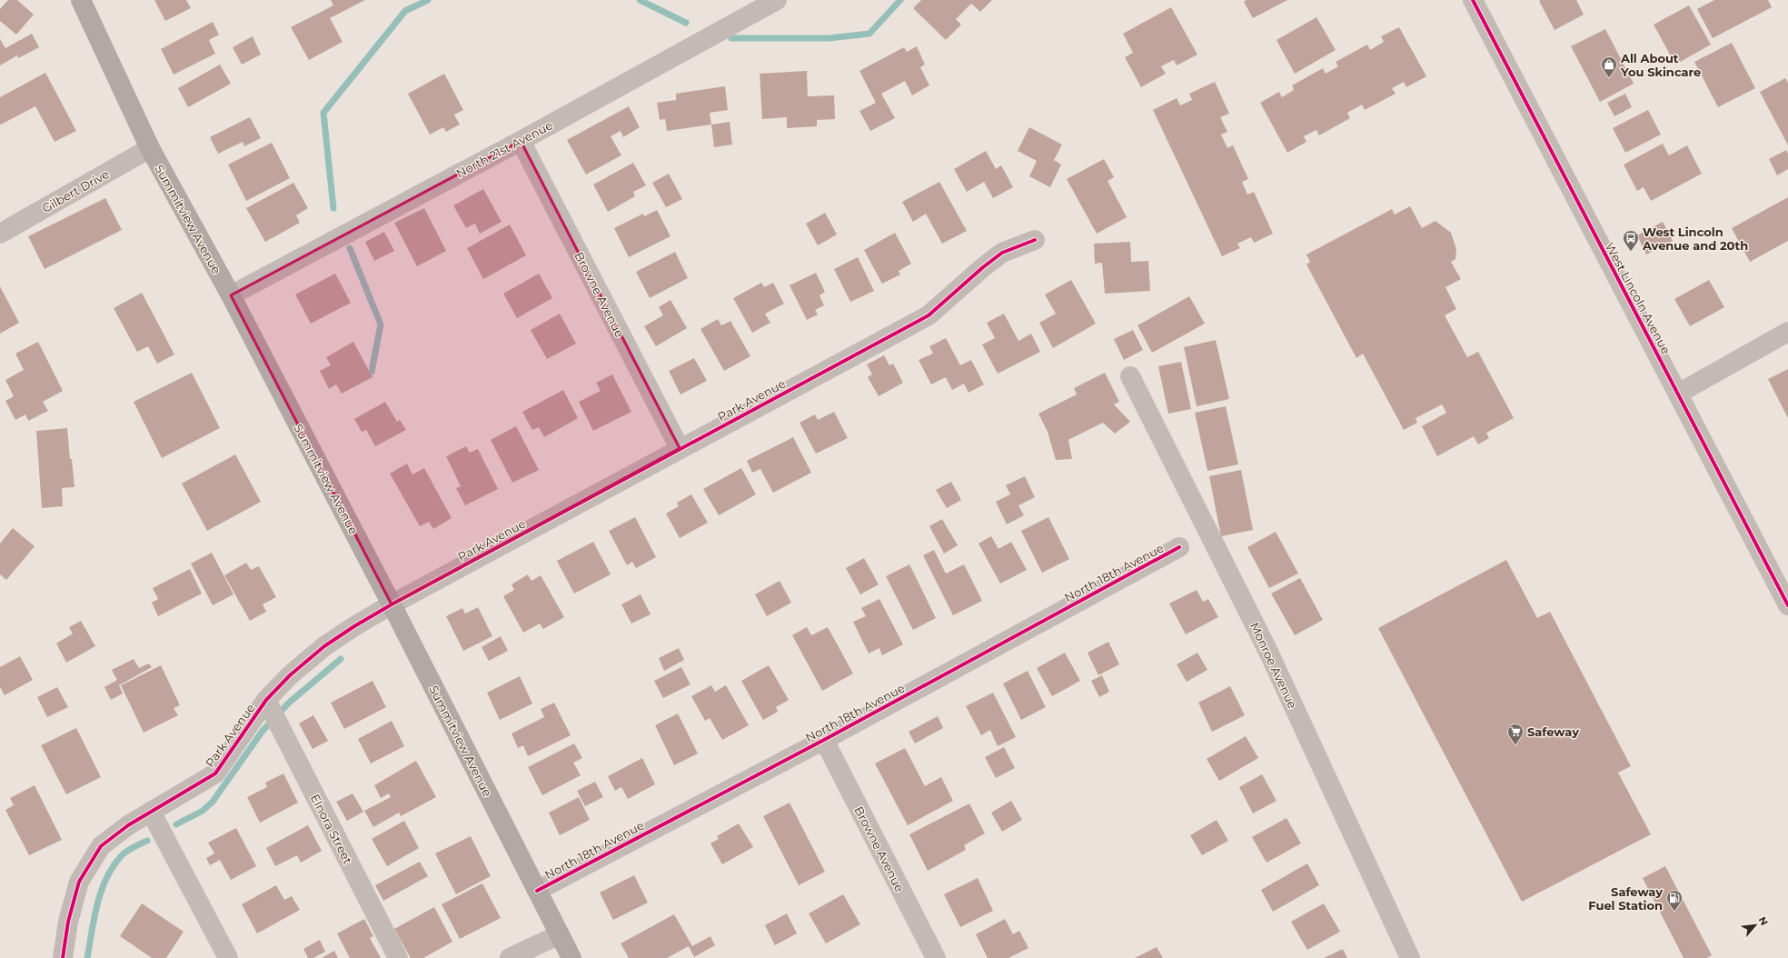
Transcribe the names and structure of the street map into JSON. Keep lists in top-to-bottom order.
{
  "streets": {
    "main road": ["Summitview Avenue"],
    "street": [
      "North 21st Avenue",
      "Gilbert Drive",
      "Browne Avenue",
      "West Lincoln Avenue",
      "Park Avenue",
      "North 18th Avenue",
      "Monroe Avenue",
      "Elnora Street"
    ]
  },
  "crossings": [
    ["North 21st Avenue", "Summitview Avenue"],
    ["North 21st Avenue", "Browne Avenue"],
    ["Gilbert Drive", "Summitview Avenue"],
    ["Summitview Avenue", "Park Avenue"],
    ["Summitview Avenue", "North 18th Avenue"],
    ["Browne Avenue", "Park Avenue"],
    ["Browne Avenue", "North 18th Avenue"],
    ["Park Avenue", "Elnora Street"]
  ],
  "places": {
    "shop": ["All About You Skincare"],
    "bus stop": ["West Lincoln Avenue and 20th"],
    "supermarket": ["Safeway"],
    "fuel station": ["Safeway Fuel Station"]
  },
  "north": "top right"
}
